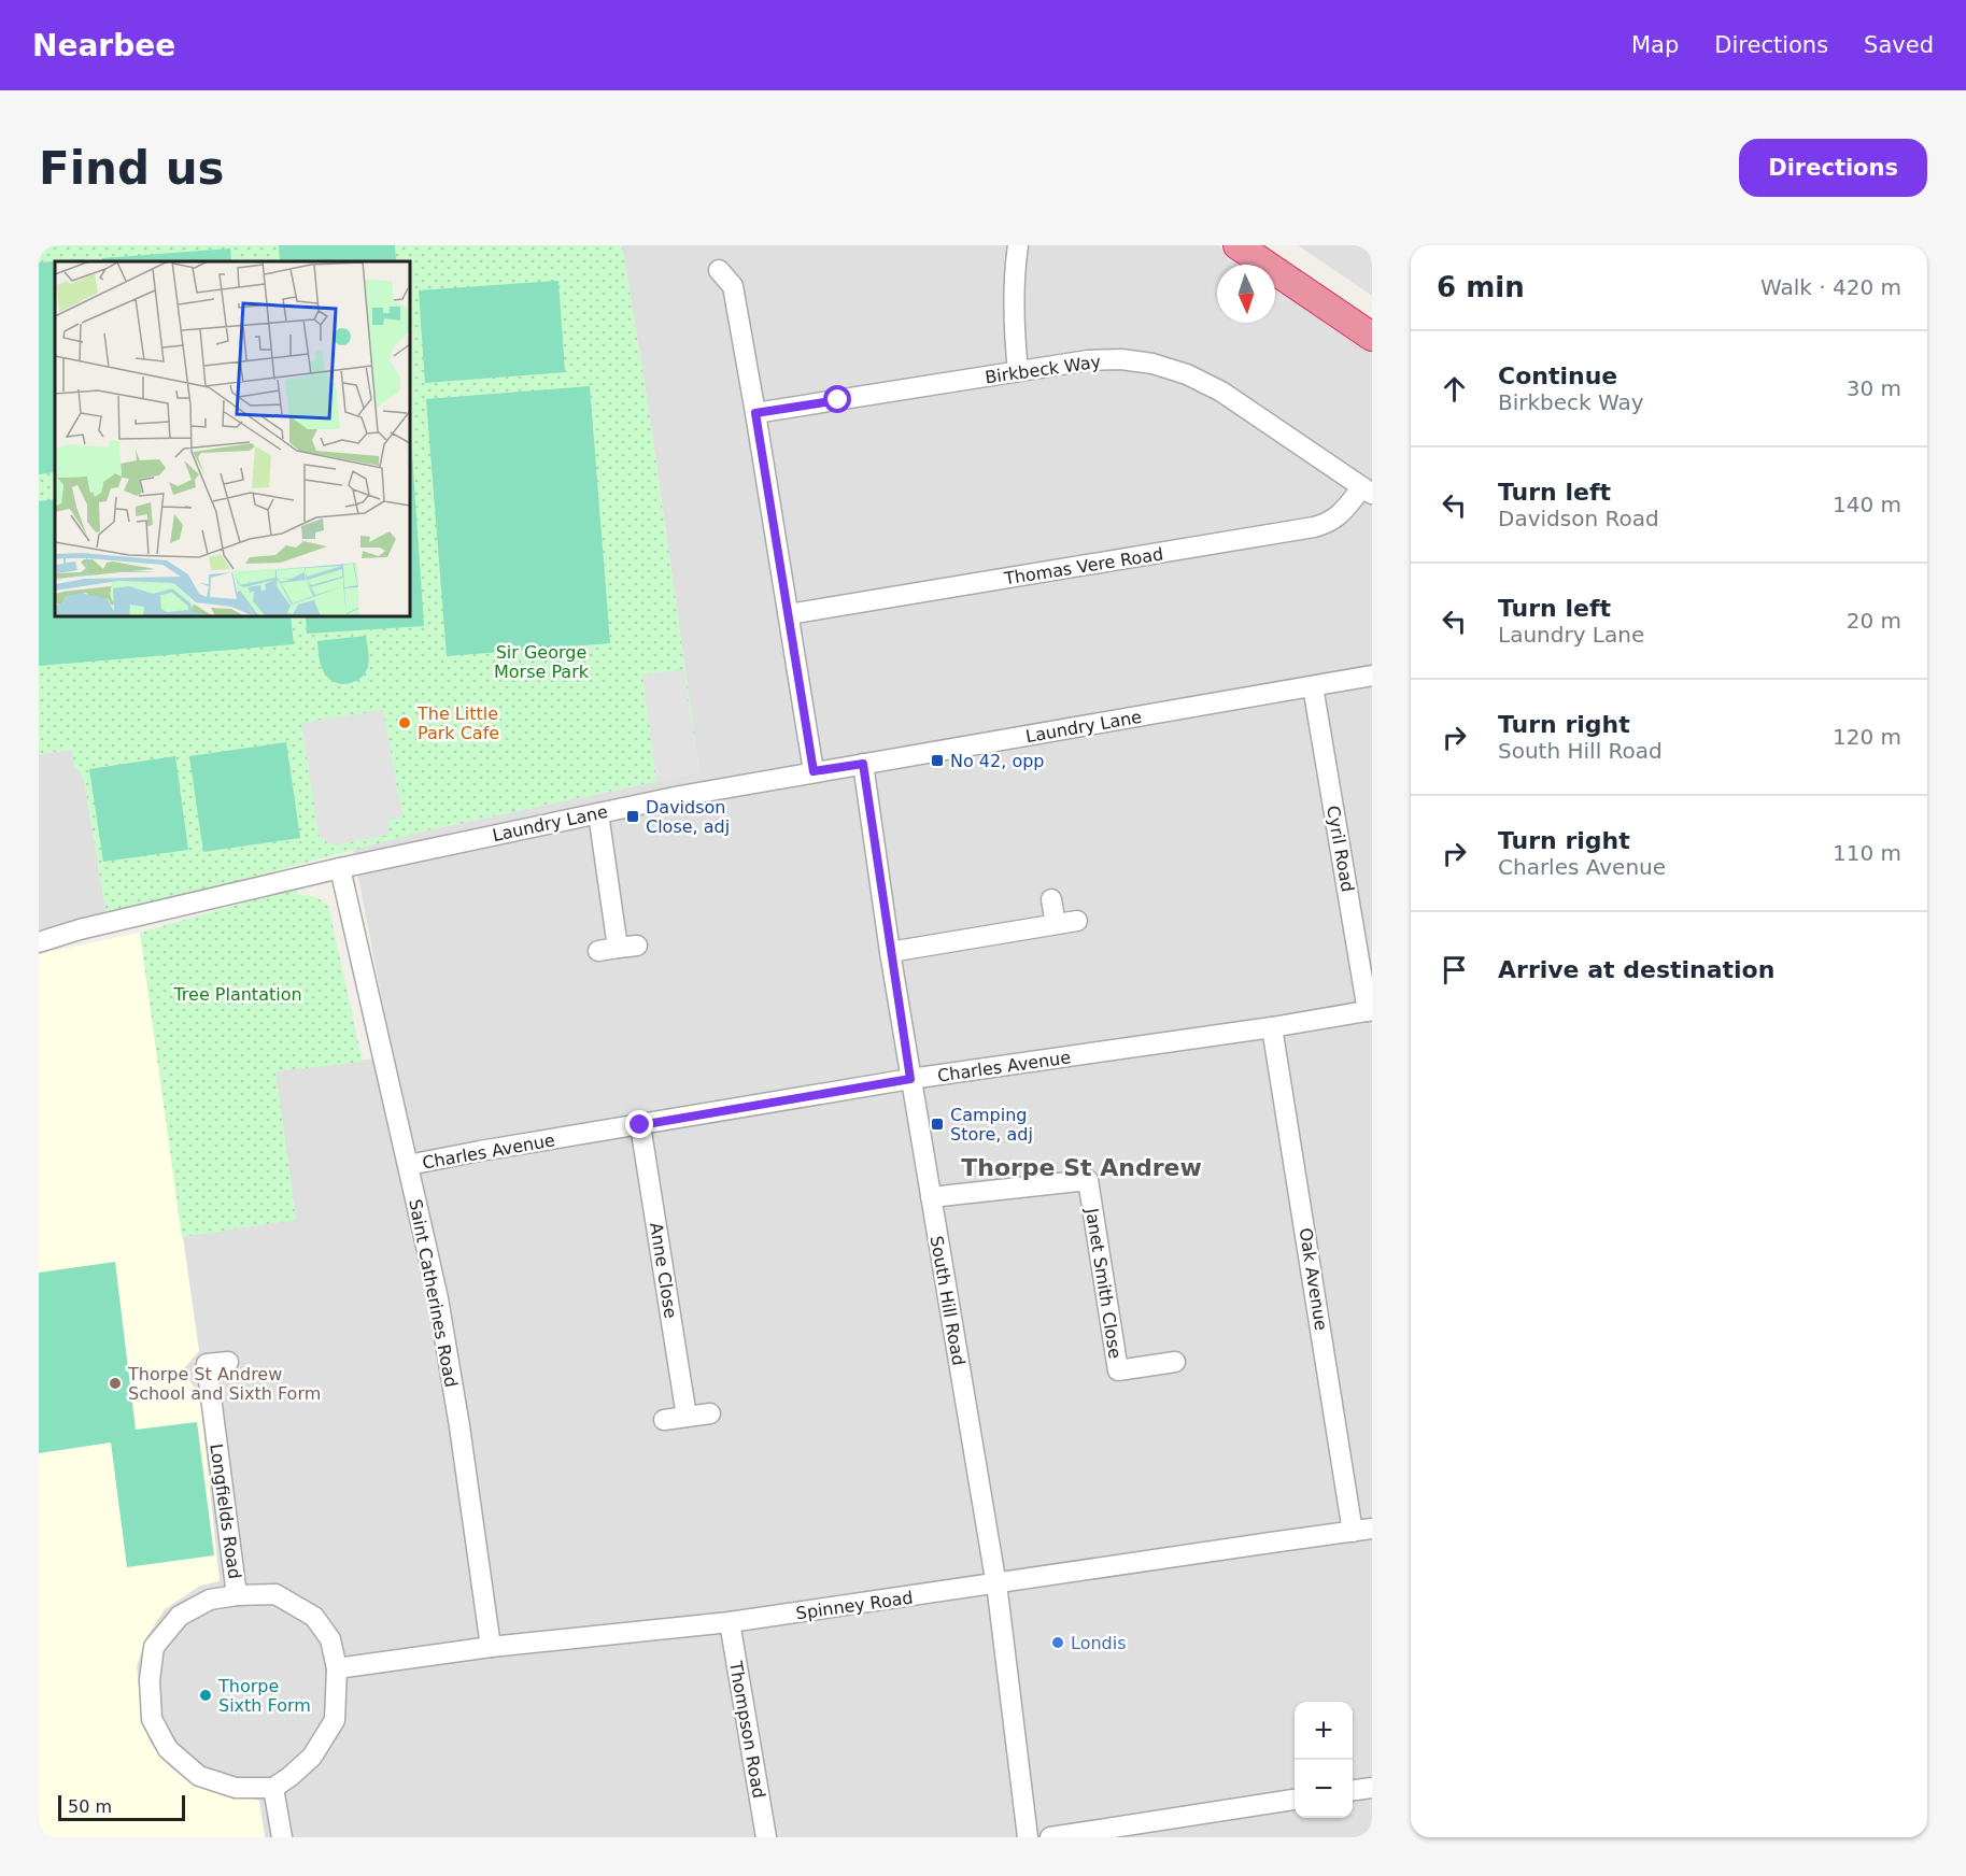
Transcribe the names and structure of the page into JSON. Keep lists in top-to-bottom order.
{
  "streets": {
    "street": [
      "Birkbeck Way",
      "Thomas Vere Road",
      "Laundry Lane",
      "Cyril Road",
      "Charles Avenue",
      "Anne Close",
      "Oak Avenue",
      "Janet Smith Close",
      "Saint Catherines Road",
      "South Hill Road",
      "Longfields Road",
      "Spinney Road",
      "Thompson Road"
    ]
  },
  "crossings": [
    ["Birkbeck Way", "Thomas Vere Road"],
    ["Laundry Lane", "Cyril Road"],
    ["Laundry Lane", "Saint Catherines Road"],
    ["Laundry Lane", "South Hill Road"],
    ["Cyril Road", "Charles Avenue"],
    ["Charles Avenue", "Anne Close"],
    ["Charles Avenue", "Oak Avenue"],
    ["Charles Avenue", "Saint Catherines Road"],
    ["Charles Avenue", "South Hill Road"],
    ["Oak Avenue", "Spinney Road"],
    ["Janet Smith Close", "South Hill Road"],
    ["Saint Catherines Road", "Spinney Road"],
    ["South Hill Road", "Spinney Road"],
    ["Longfields Road", "Spinney Road"],
    ["Spinney Road", "Thompson Road"]
  ],
  "districts": ["Thorpe St Andrew"],
  "parks": ["Sir George Morse Park", "Tree Plantation"],
  "places": {
    "other": [
      "The Little Park Cafe",
      "Thorpe St Andrew School and Sixth Form",
      "Londis",
      "Thorpe Sixth Form"
    ],
    "transit": ["No 42, opp", "Davidson Close, adj", "Camping Store, adj"]
  },
  "scale_bar": "50 m",
  "north": "bottom",
  "page": {
    "header": "Nearbee",
    "nav": ["Map", "Directions", "Saved"],
    "buttons": "Directions",
    "title": "Find us",
    "heading": ["6 min", "Walk · 420 m"],
    "list": [
      ["Continue", "Birkbeck Way", "30 m"],
      ["Turn left", "Davidson Road", "140 m"],
      ["Turn left", "Laundry Lane", "20 m"],
      ["Turn right", "South Hill Road", "120 m"],
      ["Turn right", "Charles Avenue", "110 m"],
      "Arrive at destination"
    ],
    "map_buttons": ["+", "−"],
    "scale": "50 m"
  }
}
